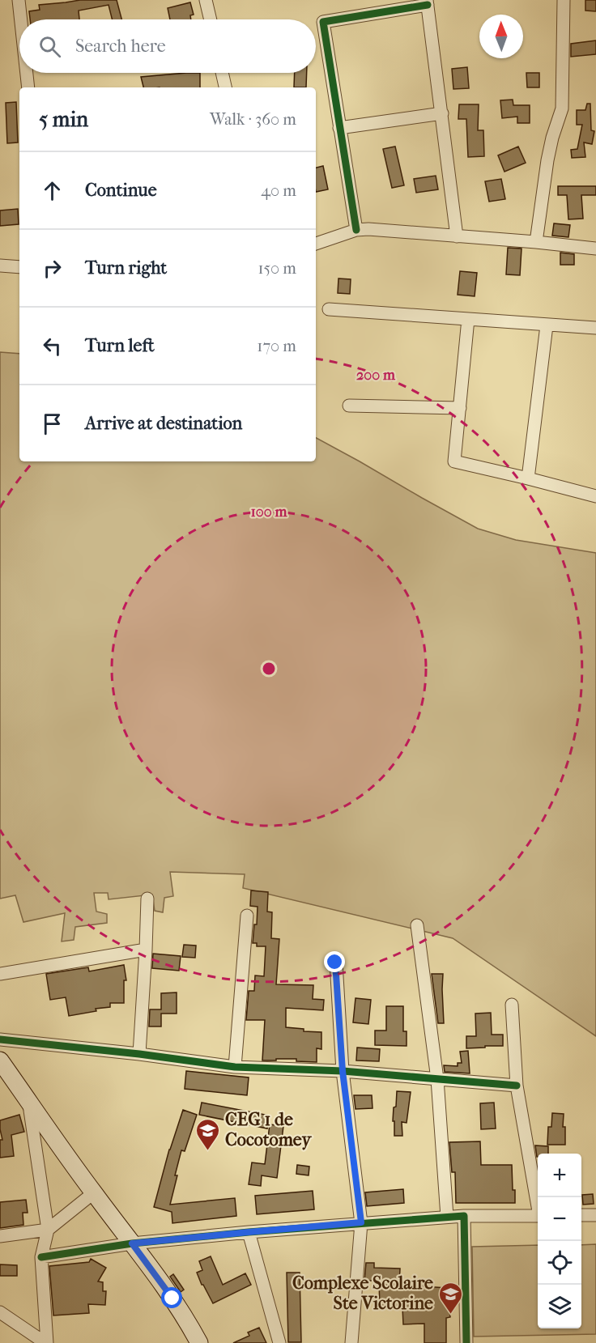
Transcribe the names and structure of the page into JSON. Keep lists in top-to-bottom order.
{
  "places": {
    "school or university": ["CEG 1 de Cocotomey", "Complexe Scolaire Ste Victorine"]
  },
  "north": "top",
  "page": {
    "search": "Search here",
    "heading": ["5 min", "Walk · 360 m"],
    "list": [
      ["Continue", "40 m"],
      ["Turn right", "150 m"],
      ["Turn left", "170 m"],
      "Arrive at destination"
    ],
    "map_buttons": ["+", "−"]
  },
  "rings": ["200 m", "100 m"]
}
